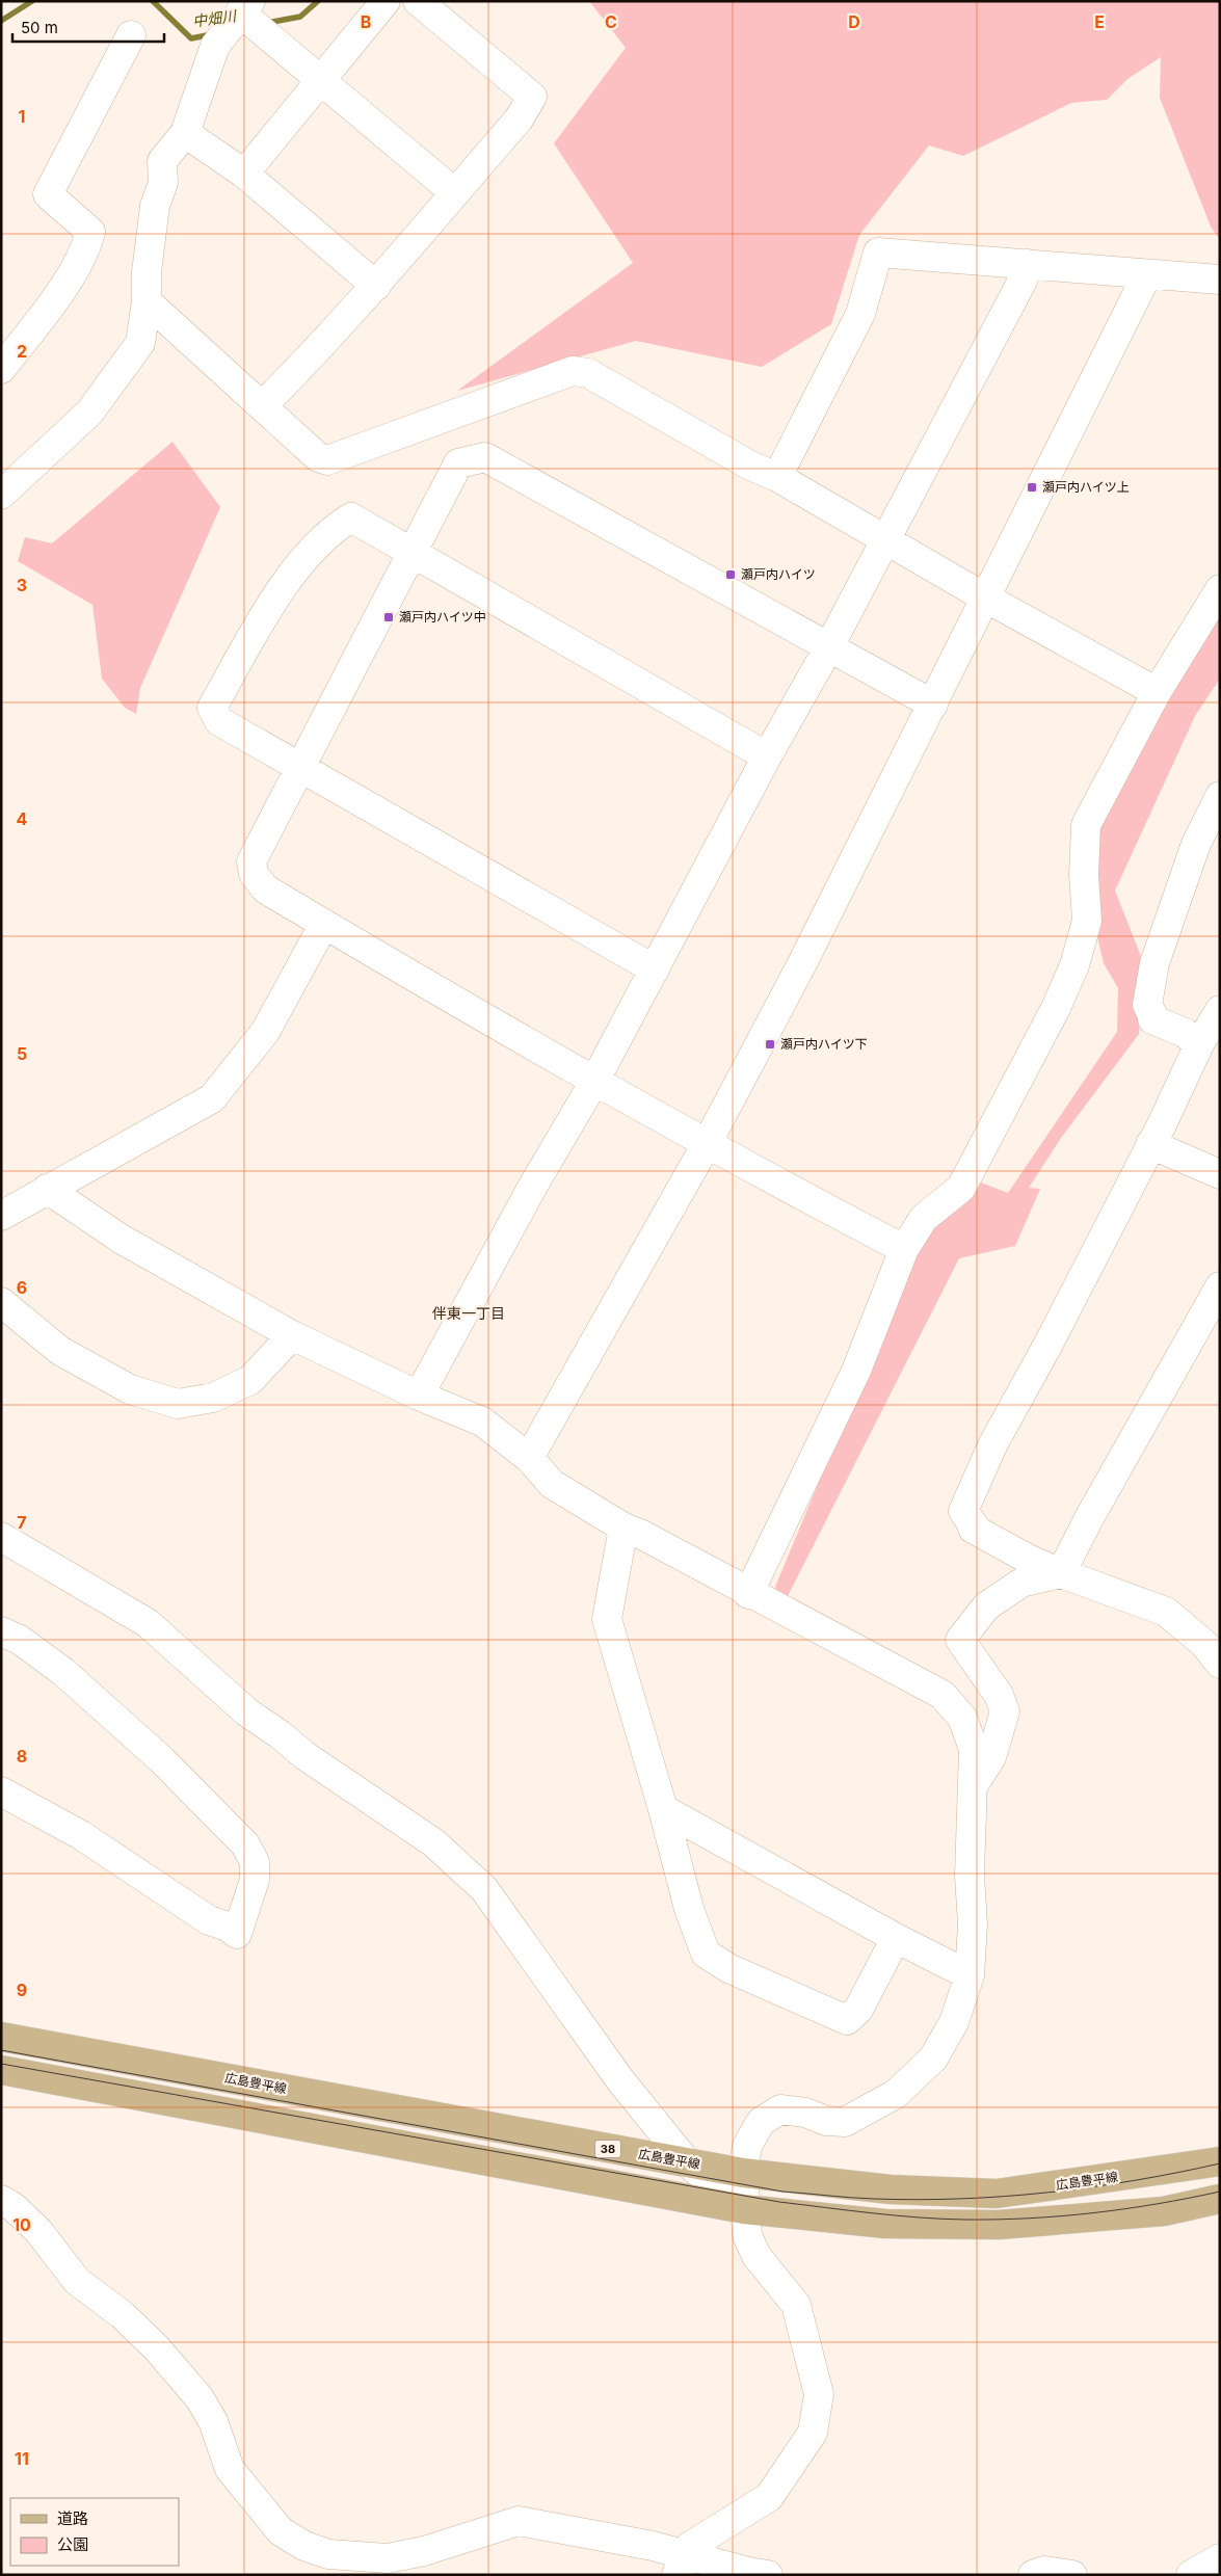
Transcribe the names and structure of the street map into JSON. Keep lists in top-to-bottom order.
{
  "streets": {
    "main road": ["広島豊平線", "38"]
  },
  "districts": ["伴東一丁目"],
  "water": ["中畑川"],
  "places": {
    "transit": [
      "瀬戸内ハイツ上",
      "瀬戸内ハイツ",
      "瀬戸内ハイツ中",
      "瀬戸内ハイツ下"
    ]
  },
  "legend": ["道路", "公園"],
  "scale_bar": "50 m",
  "grid": {
    "columns": [
      "B",
      "C",
      "D",
      "E"
    ],
    "rows": [
      "1",
      "2",
      "3",
      "4",
      "5",
      "6",
      "7",
      "8",
      "9",
      "10",
      "11"
    ]
  }
}
